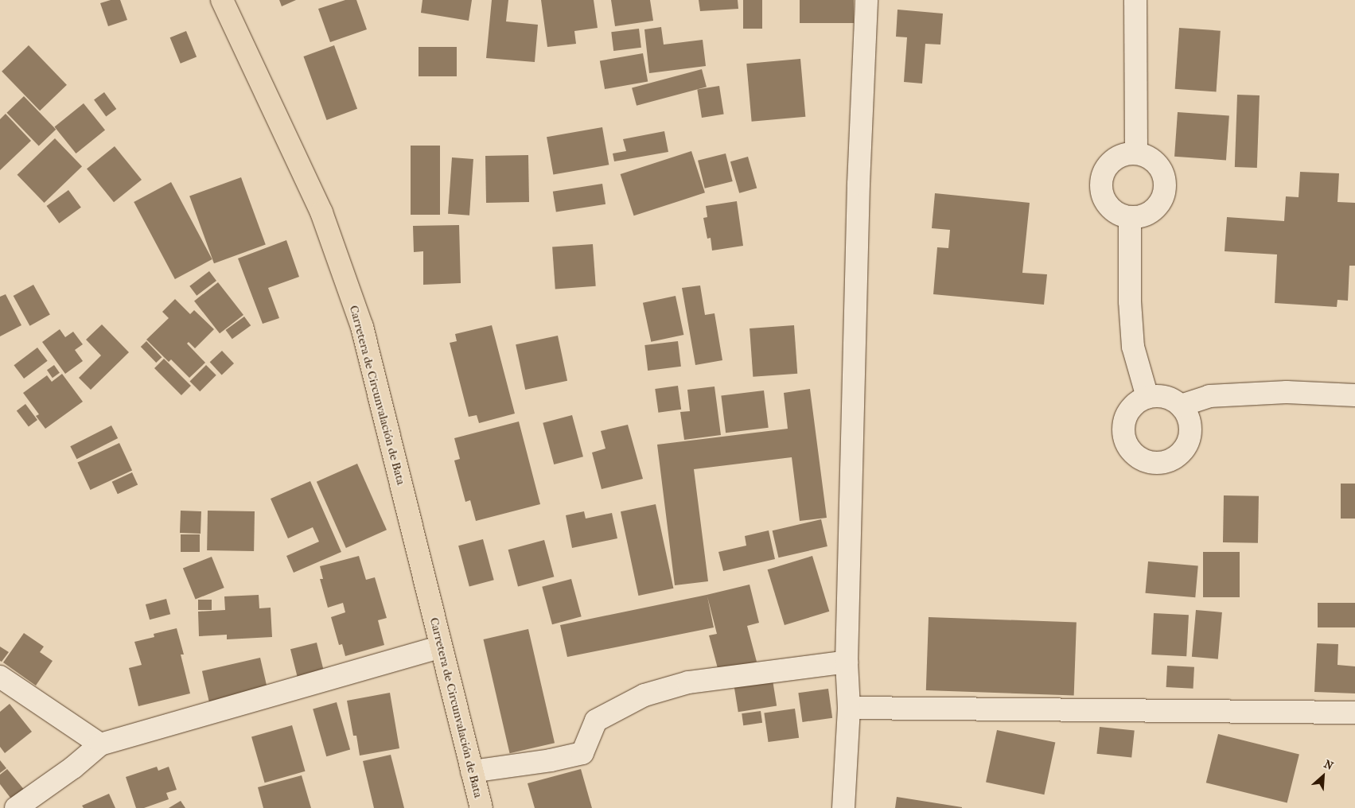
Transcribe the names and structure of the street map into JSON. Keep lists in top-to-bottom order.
{
  "streets": {
    "main road": ["Carretera de Circunvalación de Bata"]
  },
  "north": "top right"
}
